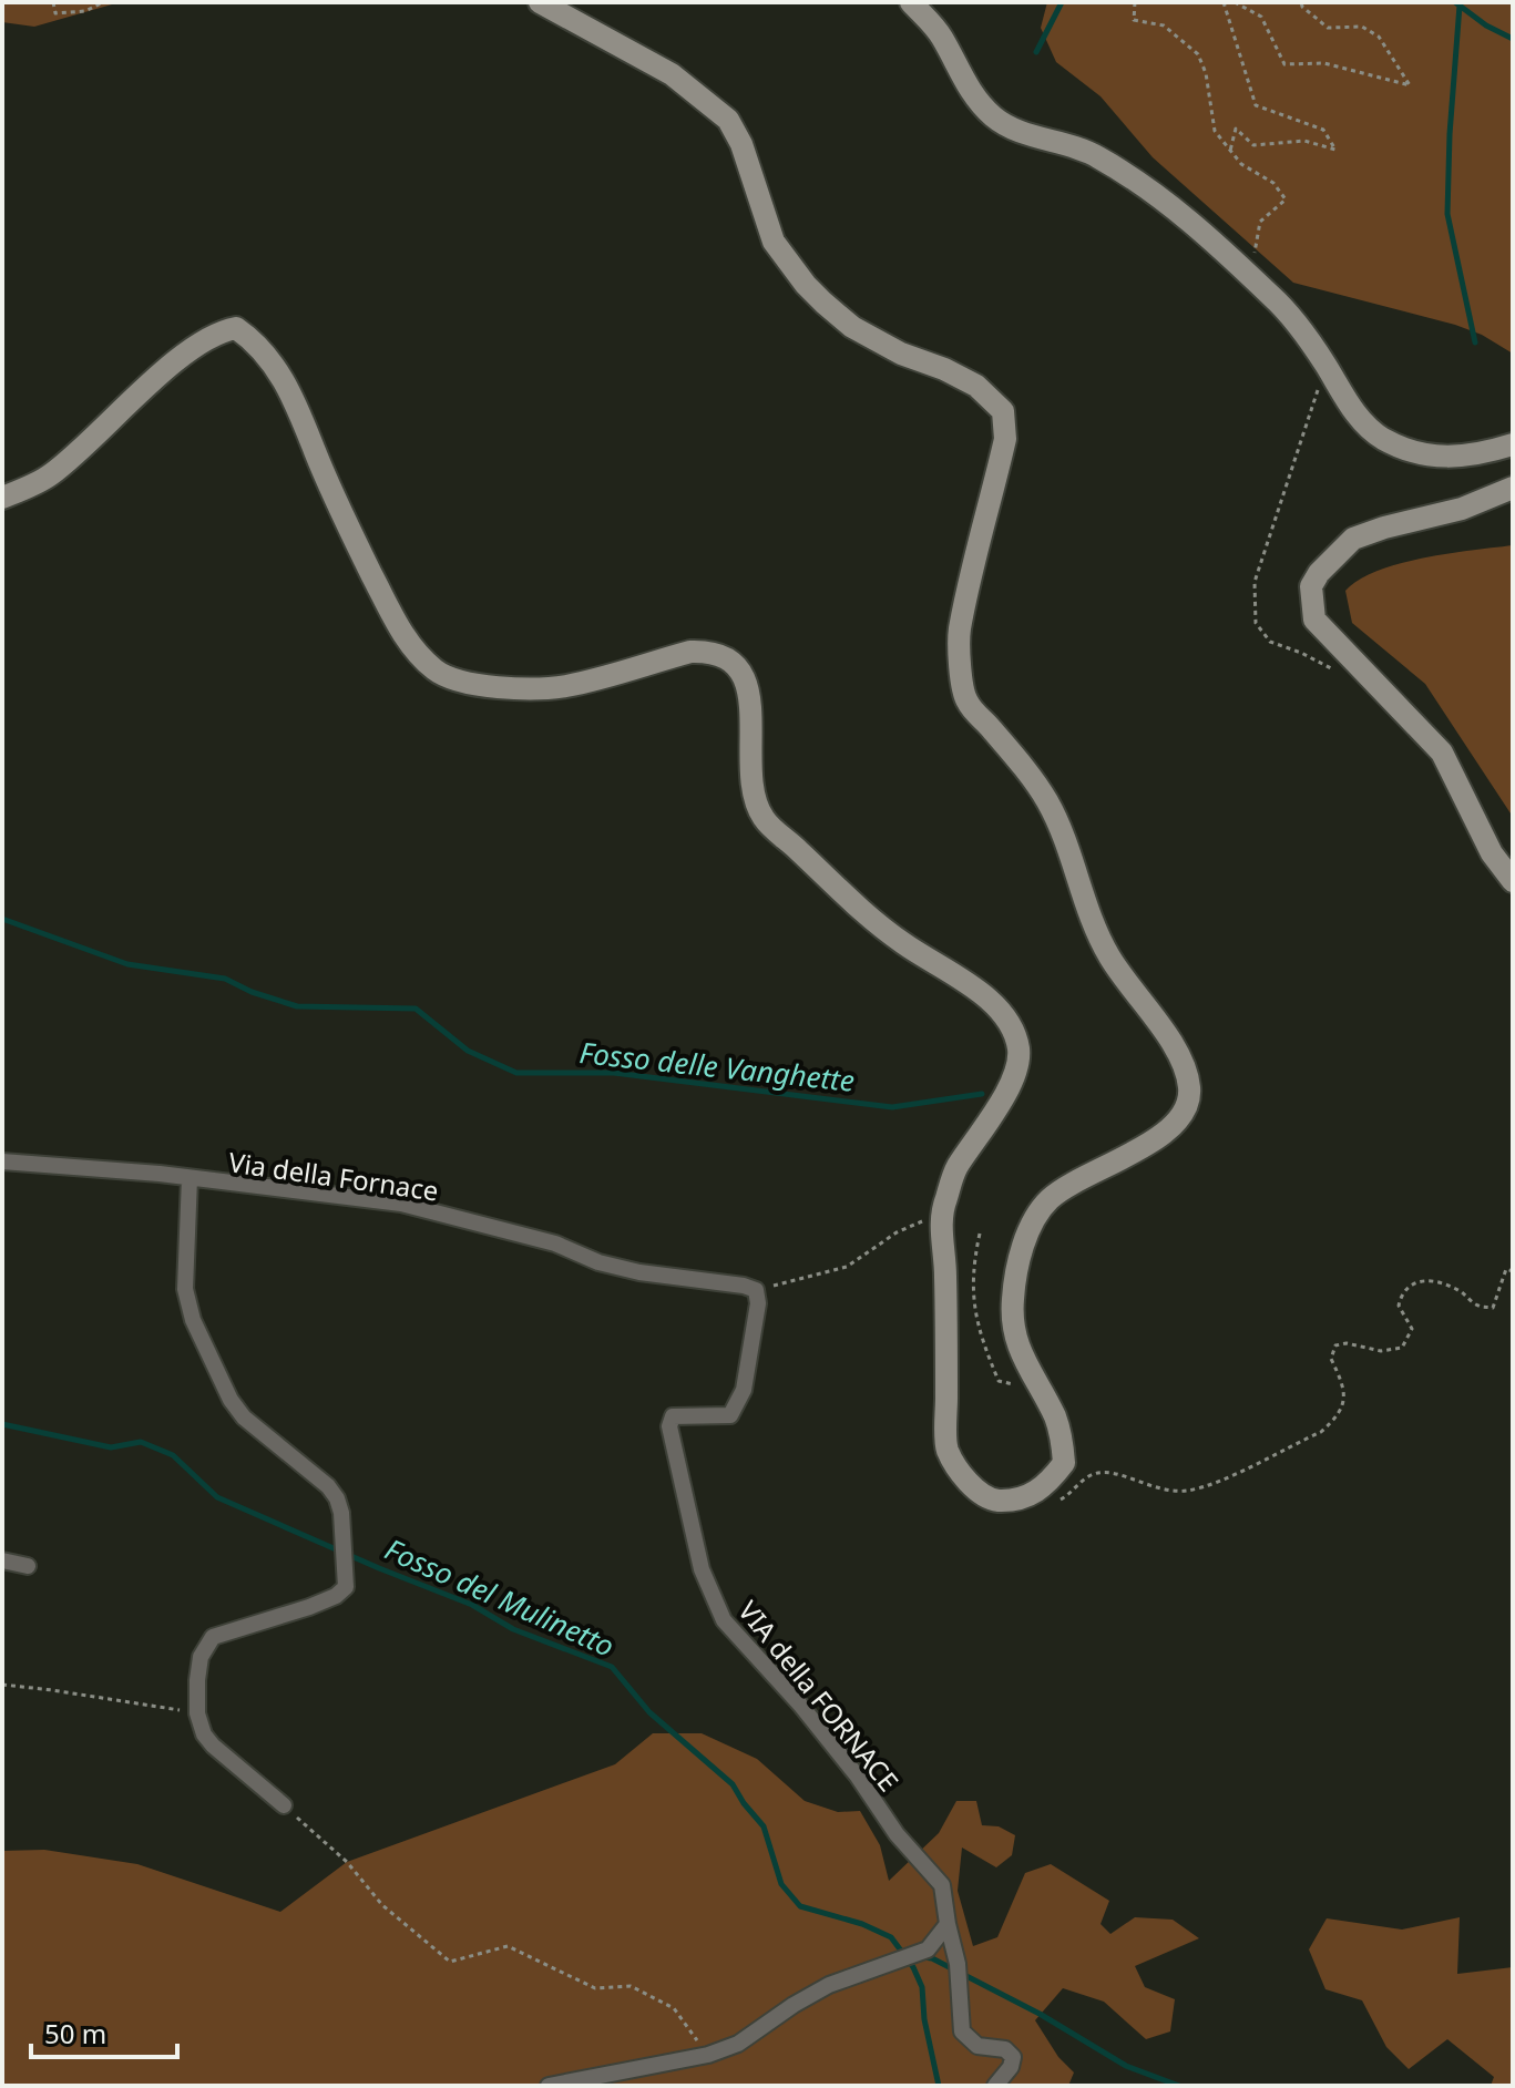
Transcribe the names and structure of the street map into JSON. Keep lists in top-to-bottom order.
{
  "streets": {
    "street": ["Via della Fornace", "VIA della FORNACE"]
  },
  "crossings": [
    ["Via della Fornace", "VIA della FORNACE"]
  ],
  "water": ["Fosso delle Vanghette", "Fosso del Mulinetto"],
  "scale_bar": "50 m"
}
